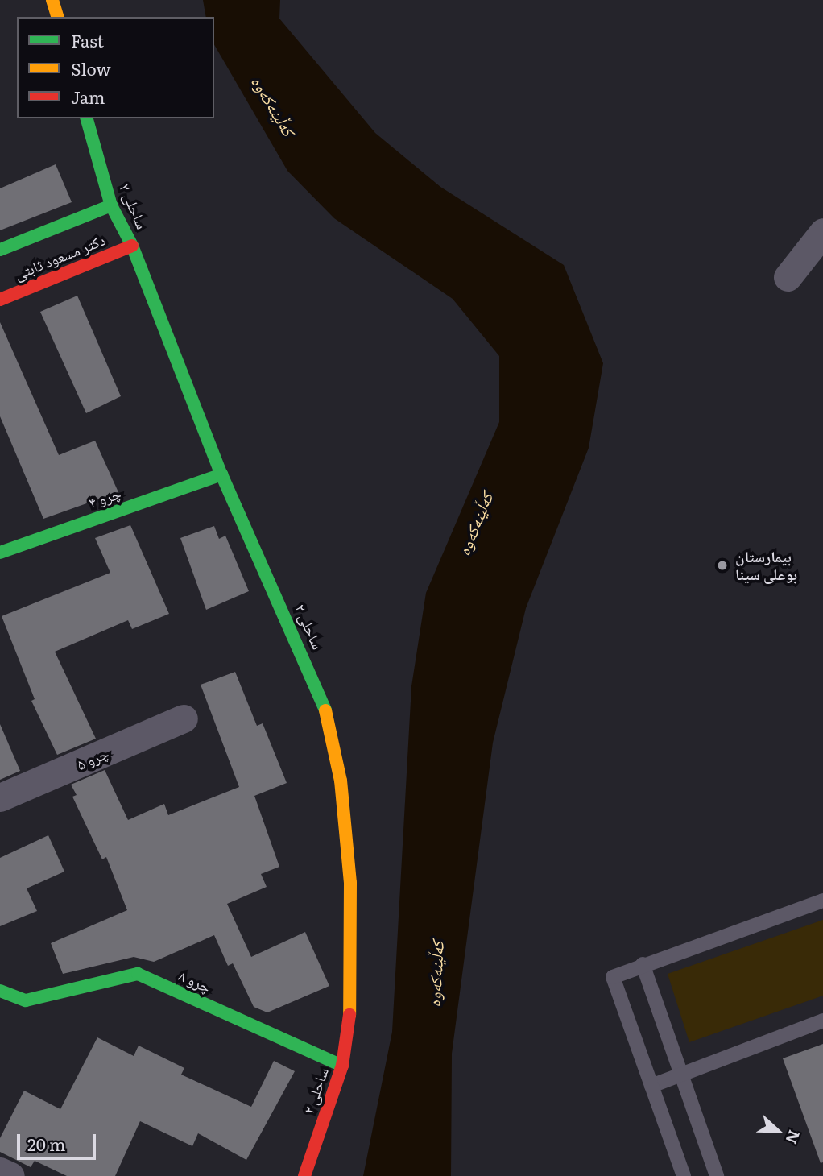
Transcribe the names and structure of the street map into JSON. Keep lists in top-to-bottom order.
{
  "streets": {
    "street": [
      "ساحلی ۲",
      "دکتر مسعود ثابتی",
      "چرو ۴",
      "چرو ۵",
      "چرو ۸"
    ]
  },
  "crossings": [
    ["ساحلی ۲", "دکتر مسعود ثابتی"],
    ["ساحلی ۲", "چرو ۴"],
    ["ساحلی ۲", "چرو ۸"]
  ],
  "water": ["کەڵینەکەوە"],
  "places": ["بیمارستان بوعلی سینا"],
  "legend": ["Fast", "Slow", "Jam"],
  "scale_bar": "20 m",
  "north": "right"
}
